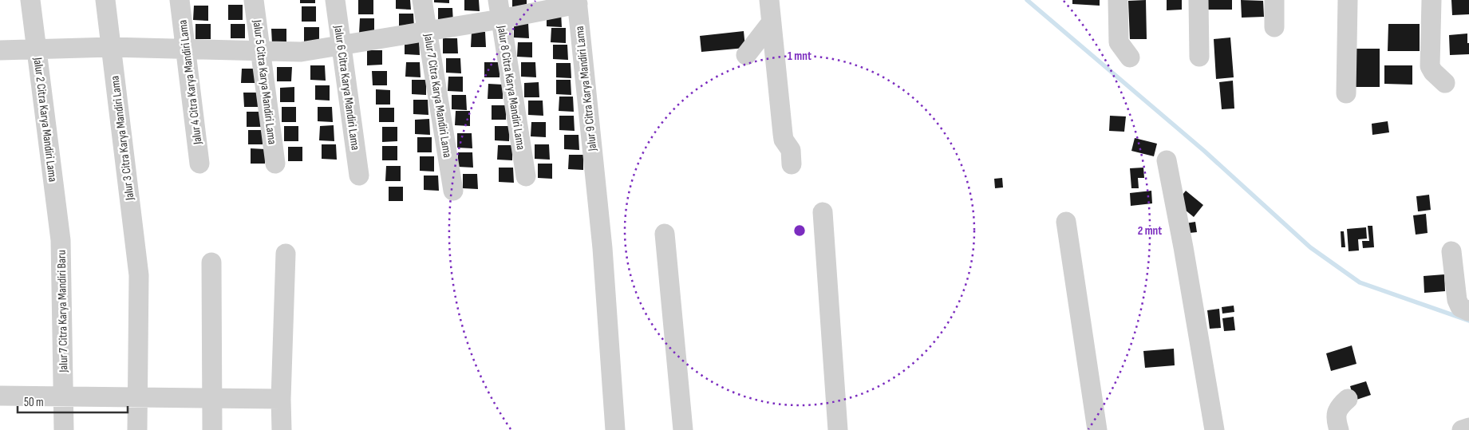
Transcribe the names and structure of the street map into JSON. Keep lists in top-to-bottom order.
{
  "streets": {
    "street": [
      "Jalur 4 Citra Karya Mandiri Lama",
      "Jalur 5 Citra Karya Mandiri Lama",
      "Jalur 6 Citra Karya Mandiri Lama",
      "Jalur 8 Citra Karya Mandiri Lama",
      "Jalur 9 Citra Karya Mandiri Lama",
      "Jalur 7 Citra Karya Mandiri Lama",
      "Jalur 2 Citra Karya Mandiri Lama",
      "Jalur 3 Citra Karya Mandiri Lama",
      "Jalur 7 Citra Karya Mandiri Baru"
    ]
  },
  "crossings": [
    ["Jalur 2 Citra Karya Mandiri Lama", "Jalur 7 Citra Karya Mandiri Baru"]
  ],
  "scale_bar": "50 m",
  "rings": ["1 mnt", "2 mnt"]
}
